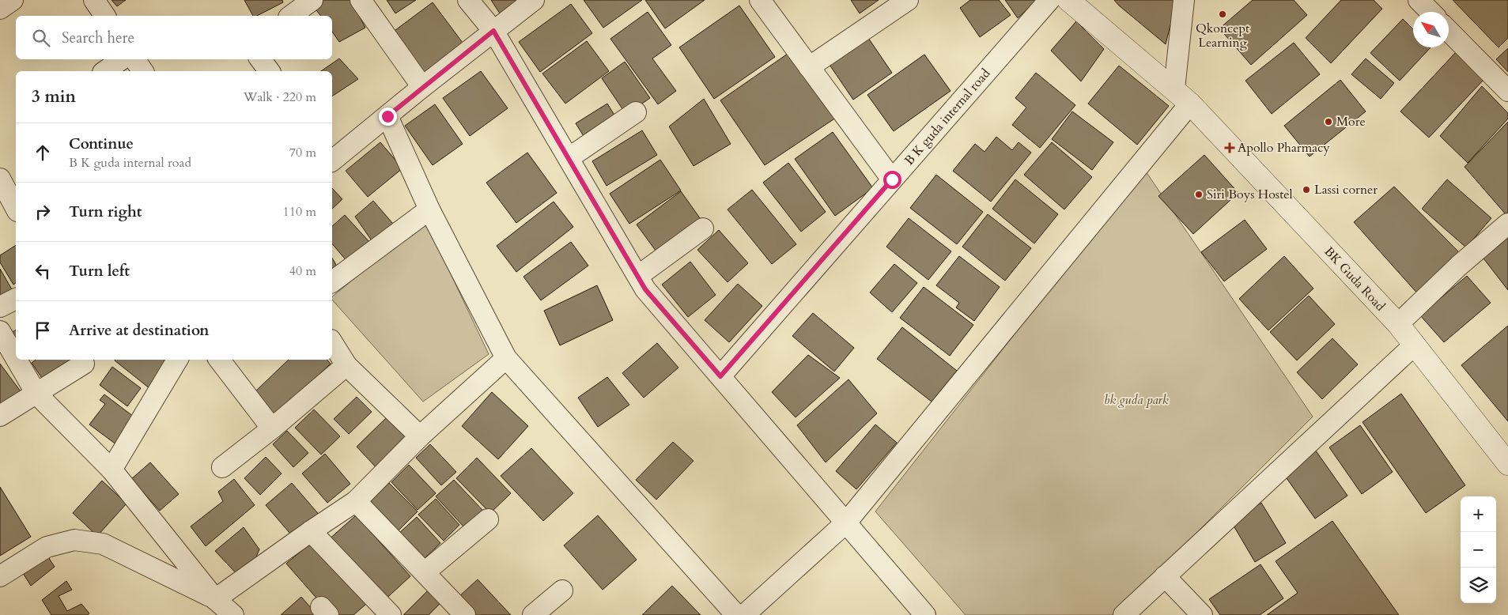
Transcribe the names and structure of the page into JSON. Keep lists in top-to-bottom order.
{
  "streets": {
    "street": ["B K guda internal road", "BK Guda Road"]
  },
  "parks": ["bk guda park"],
  "places": {
    "other": [
      "Qkoncept Learning",
      "More",
      "Lassi corner",
      "Siri Boys Hostel"
    ],
    "health": ["Apollo Pharmacy"]
  },
  "north": "top left",
  "page": {
    "search": "Search here",
    "heading": ["3 min", "Walk · 220 m"],
    "list": [
      ["Continue", "B K guda internal road", "70 m"],
      ["Turn right", "110 m"],
      ["Turn left", "40 m"],
      "Arrive at destination"
    ],
    "map_buttons": ["+", "−"]
  }
}
